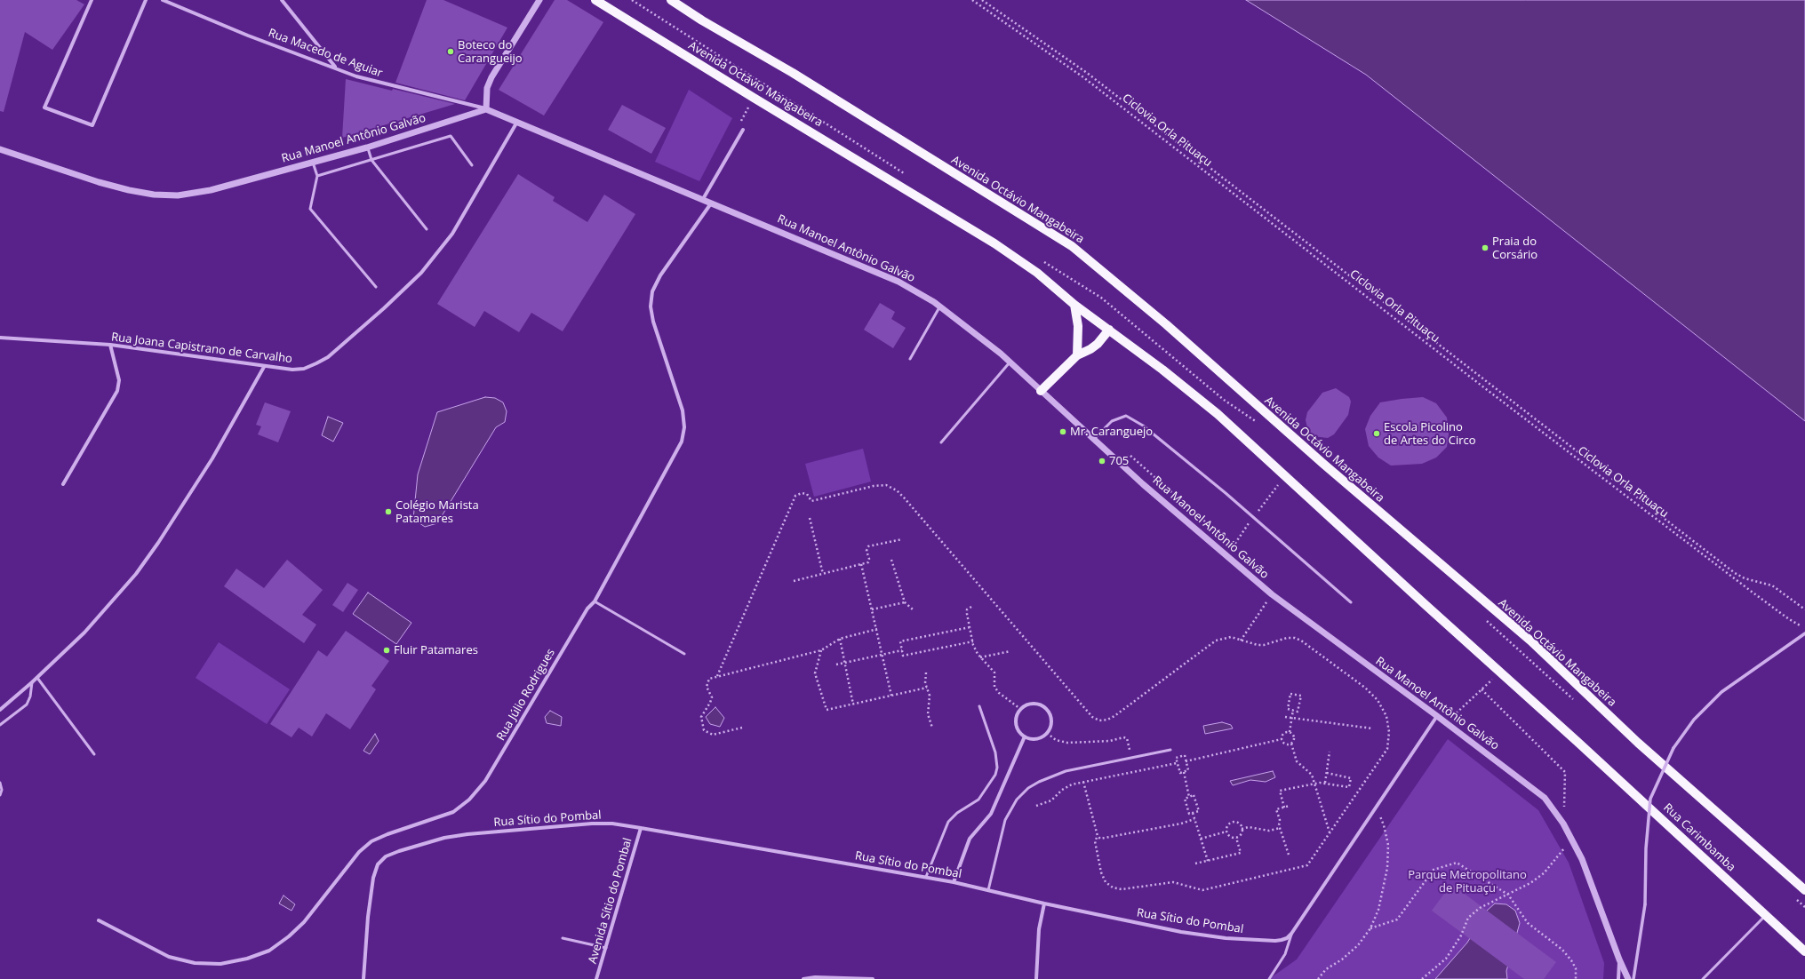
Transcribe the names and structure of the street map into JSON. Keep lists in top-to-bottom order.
{
  "streets": {
    "main road": ["Avenida Octávio Mangabeira", "Rua Carimbamba"],
    "street": [
      "Rua Macedo de Aguiar",
      "Rua Manoel Antônio Galvão",
      "Rua Joana Capistrano de Carvalho",
      "Rua Júlio Rodrigues",
      "Rua Sítio do Pombal",
      "Avenida Sítio do Pombal"
    ],
    "path": ["Ciclovia Orla Pituaçu"]
  },
  "crossings": [
    ["Rua Macedo de Aguiar", "Rua Manoel Antônio Galvão"],
    ["Avenida Octávio Mangabeira", "Rua Carimbamba"],
    ["Rua Manoel Antônio Galvão", "Rua Joana Capistrano de Carvalho"],
    ["Rua Manoel Antônio Galvão", "Rua Júlio Rodrigues"],
    ["Rua Sítio do Pombal", "Avenida Sítio do Pombal"]
  ],
  "parks": ["Parque Metropolitano de Pituaçu"],
  "places": [
    "Boteco do Carangueijo",
    "Praia do Corsário",
    "Mr. Caranguejo",
    "Escola Picolino de Artes do Circo",
    "705",
    "Colégio Marista Patamares",
    "Fluir Patamares"
  ]
}
